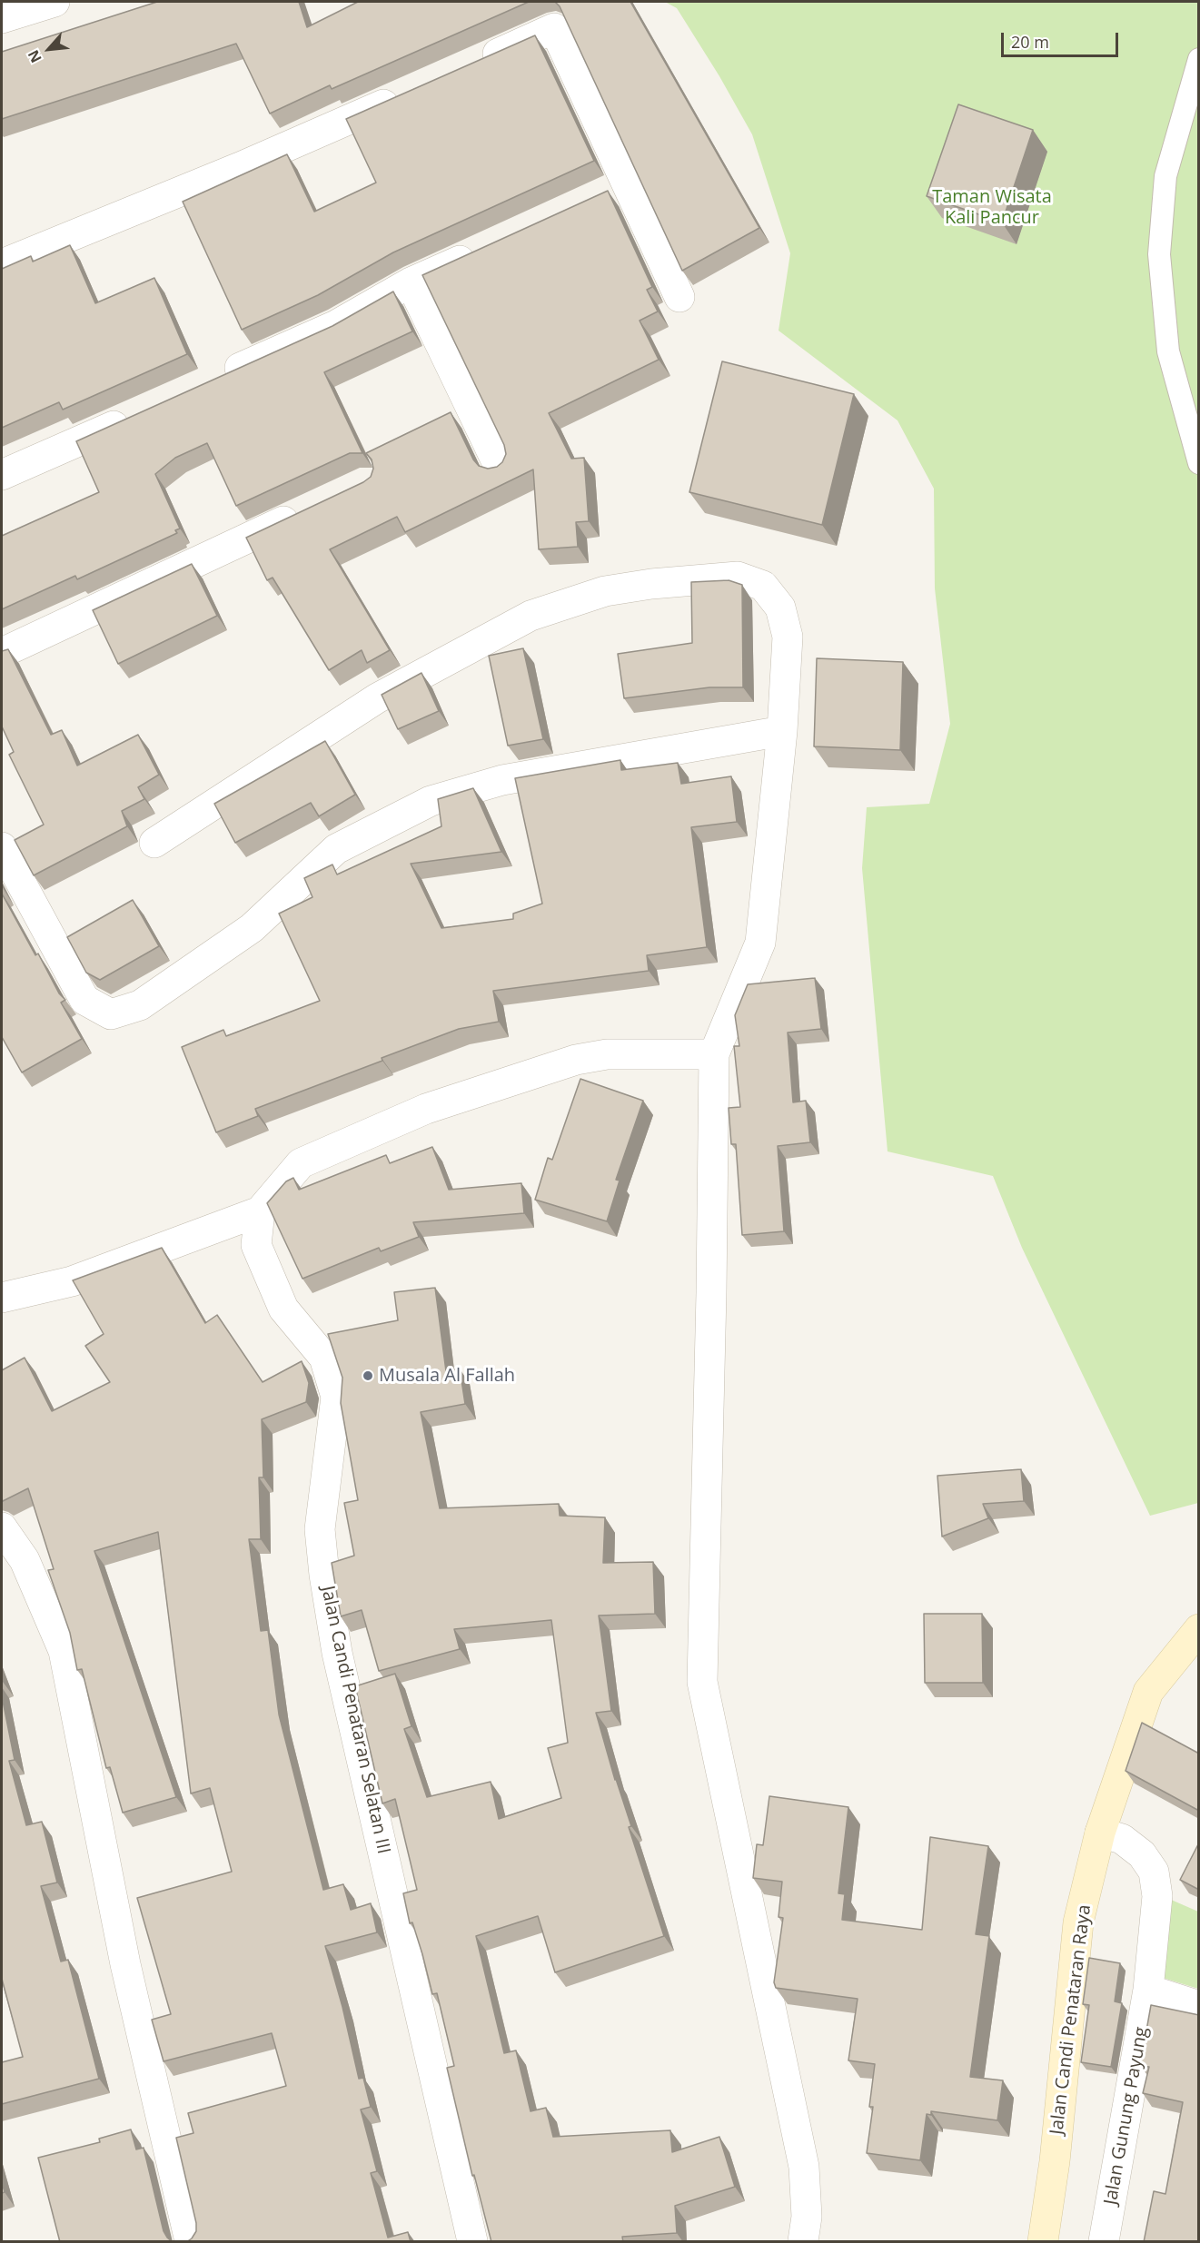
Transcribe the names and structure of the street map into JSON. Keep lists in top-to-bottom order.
{
  "streets": {
    "main road": ["Jalan Candi Penataran Raya"],
    "street": ["Jalan Candi Penataran Selatan III", "Jalan Gunung Payung"]
  },
  "crossings": [
    ["Jalan Candi Penataran Raya", "Jalan Gunung Payung"]
  ],
  "parks": ["Taman Wisata Kali Pancur"],
  "places": ["Musala Al Fallah"],
  "scale_bar": "20 m",
  "north": "bottom left"
}
